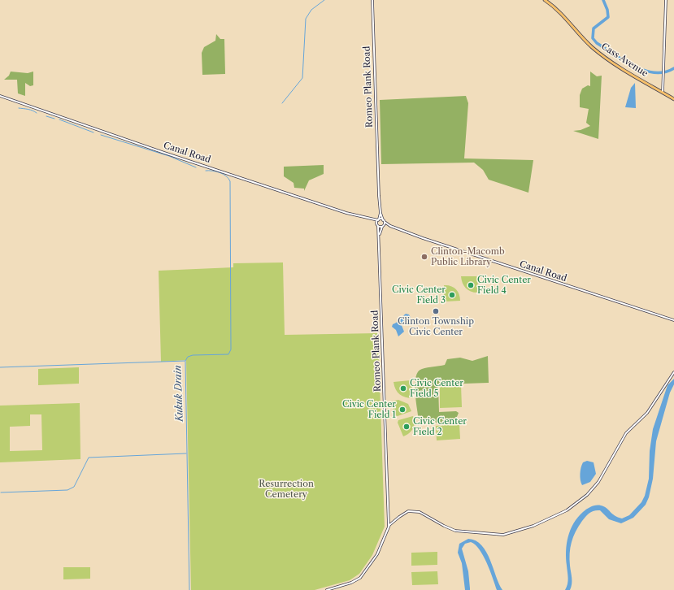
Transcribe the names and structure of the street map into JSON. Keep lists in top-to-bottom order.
{
  "streets": {
    "main road": ["Cass Avenue"],
    "street": ["Romeo Plank Road", "Canal Road"]
  },
  "crossings": [
    ["Romeo Plank Road", "Canal Road"]
  ],
  "water": ["Kukuk Drain"],
  "parks": ["Resurrection Cemetery"],
  "places": [
    "Clinton-Macomb Public Library",
    "Civic Center Field 4",
    "Civic Center Field 3",
    "Clinton Township Civic Center",
    "Civic Center Field 5",
    "Civic Center Field 1",
    "Civic Center Field 2"
  ]
}
